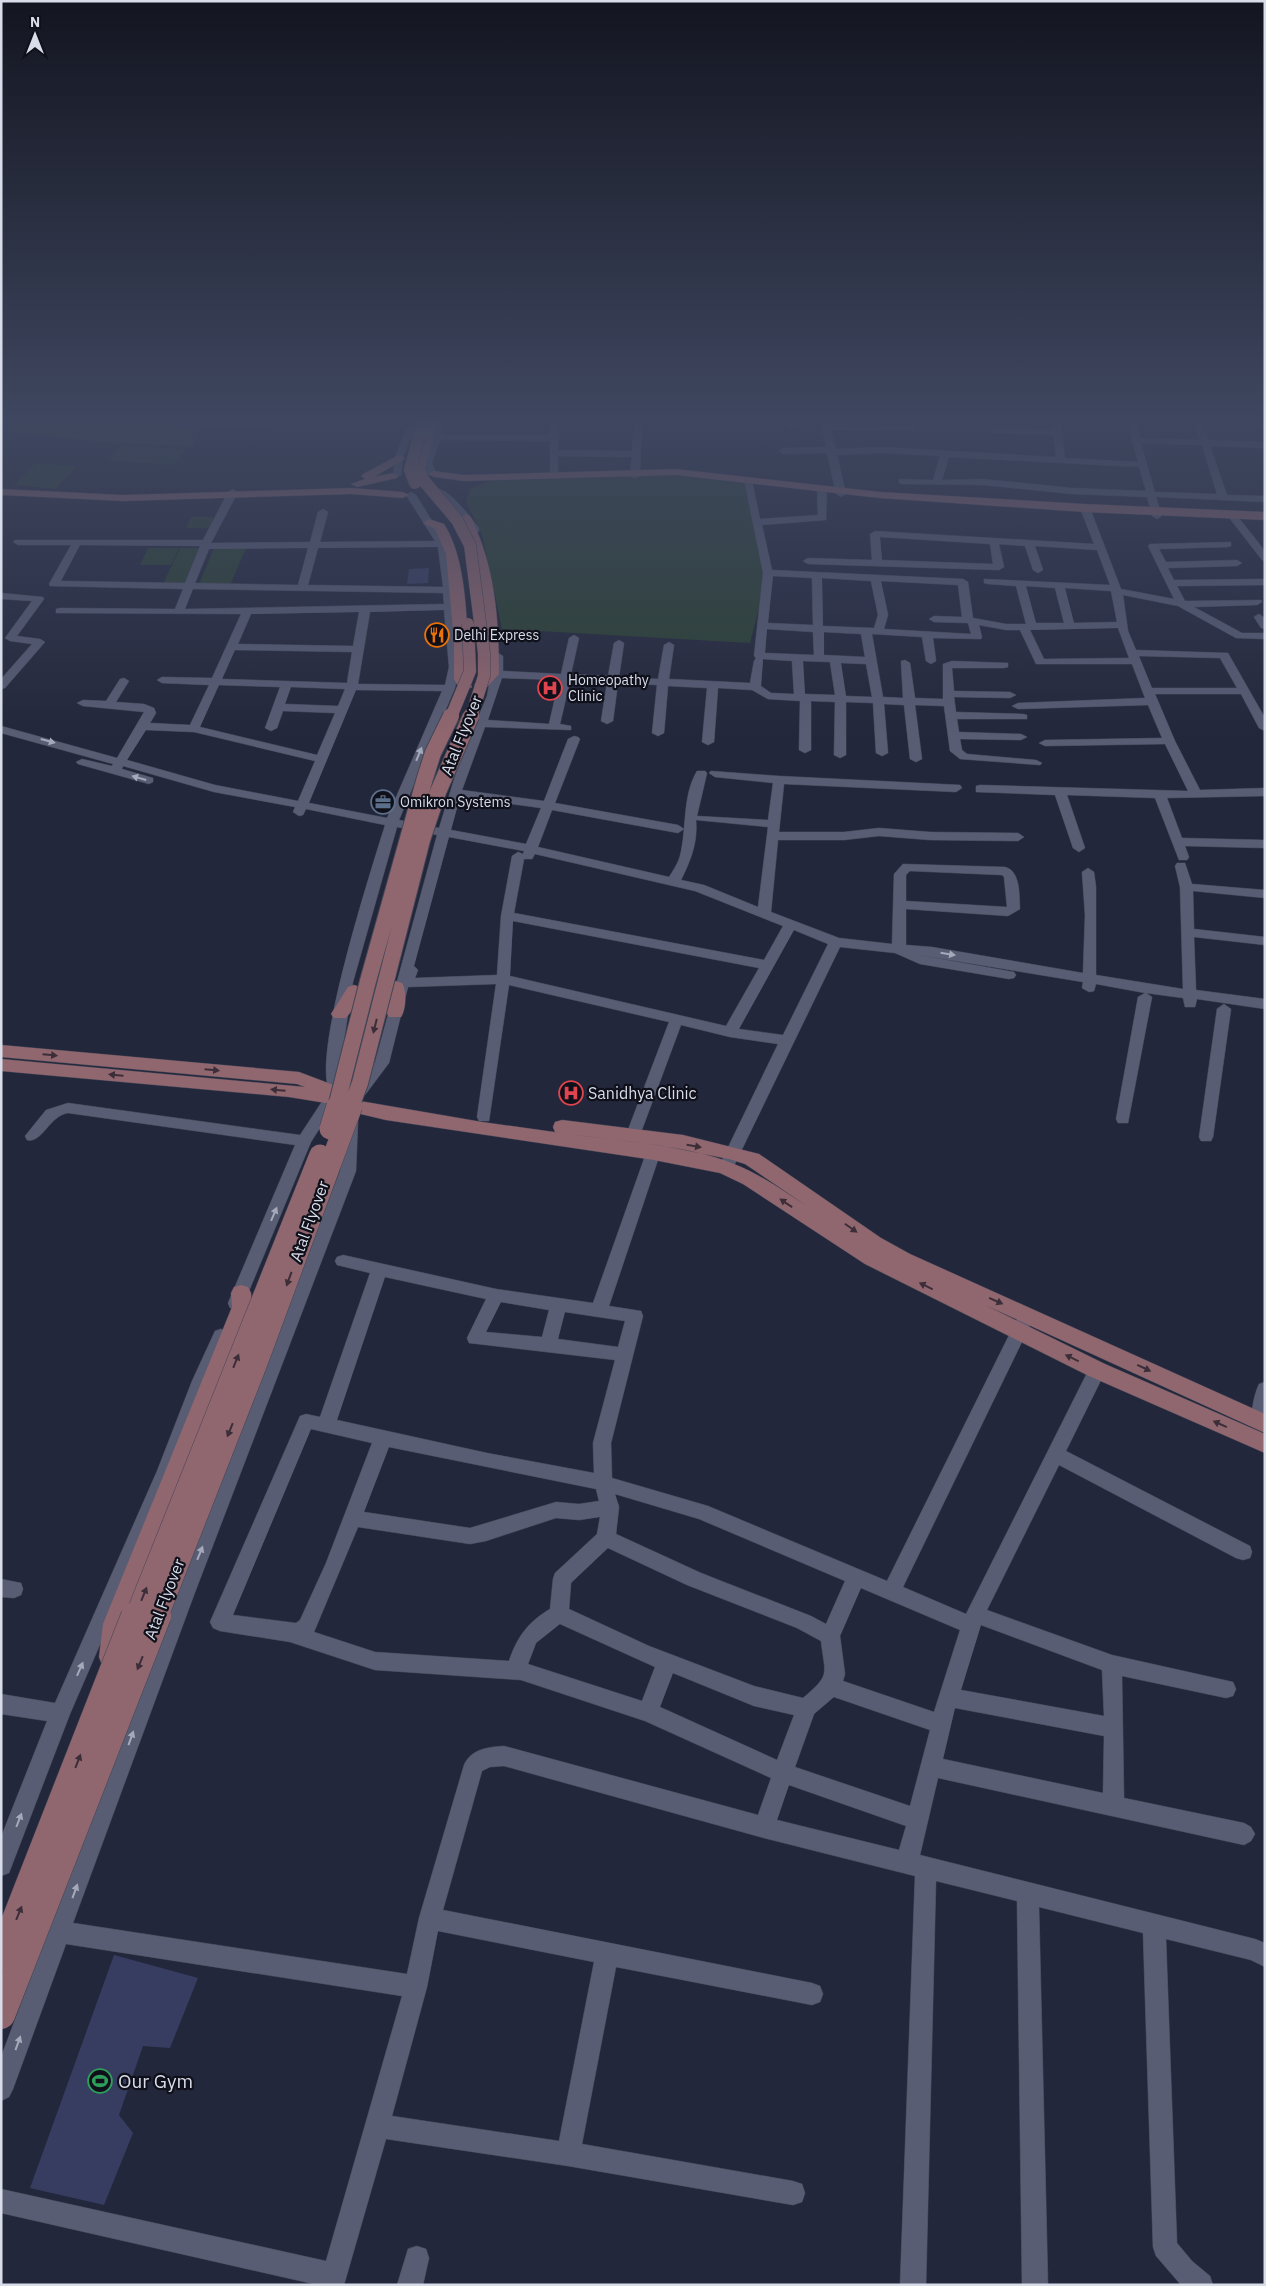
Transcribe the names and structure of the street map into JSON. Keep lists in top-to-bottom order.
{
  "streets": {
    "main road": ["Atal Flyover"]
  },
  "places": {
    "restaurant": ["Delhi Express"],
    "hospital": ["Homeopathy Clinic", "Sanidhya Clinic"],
    "office": ["Omikron Systems"],
    "sports": ["Our Gym"]
  },
  "north": "top"
}
